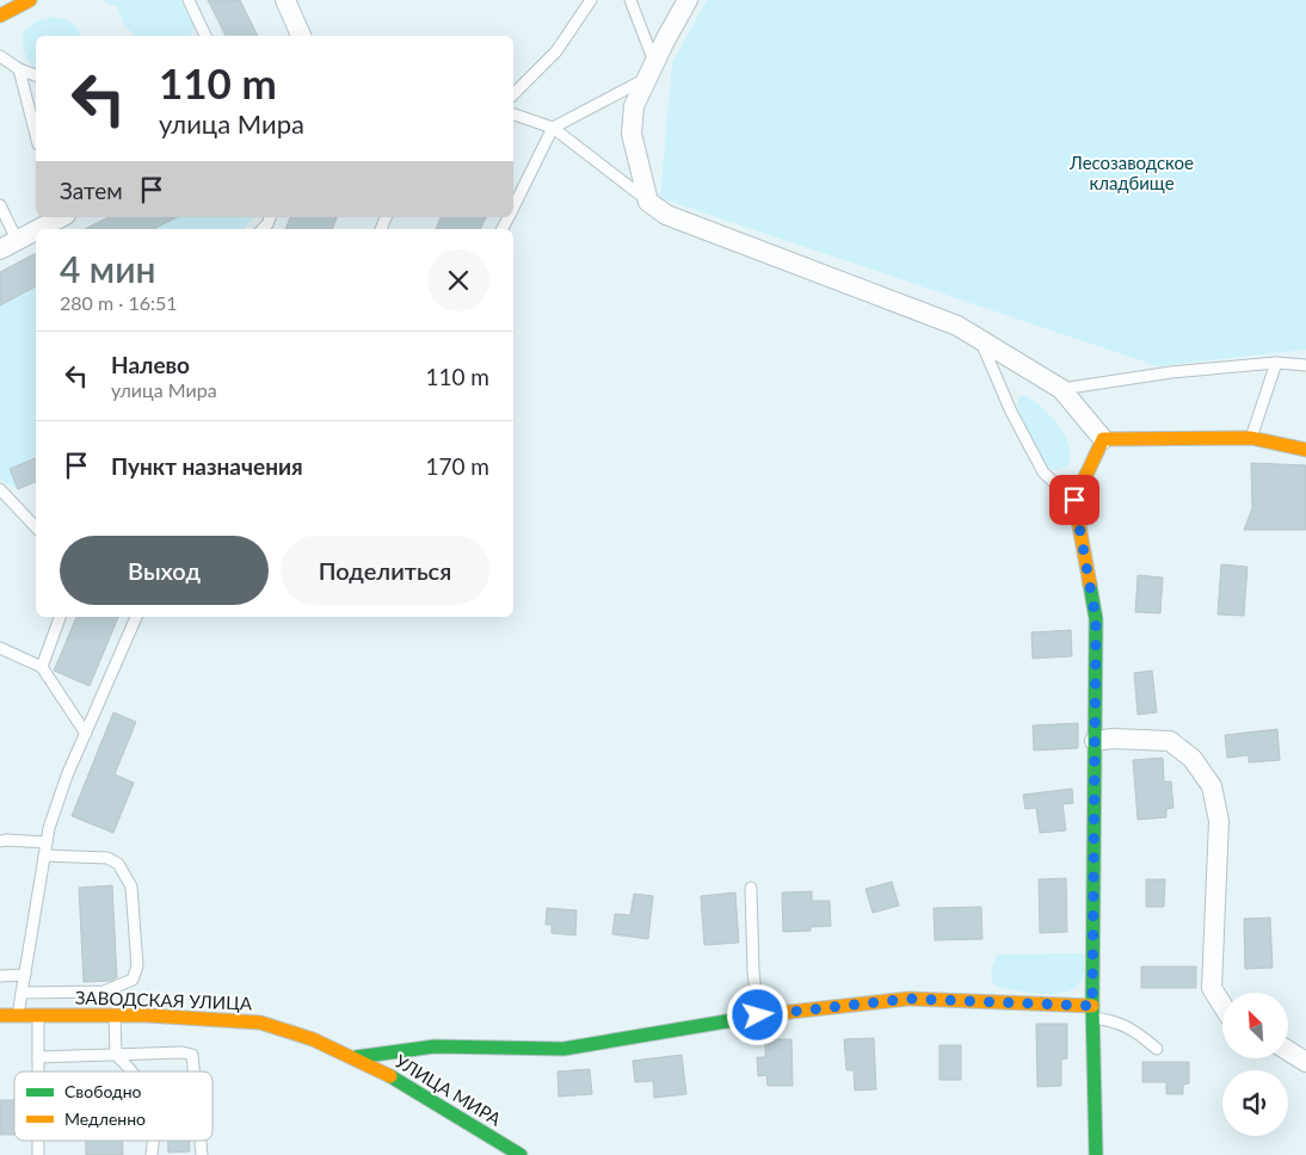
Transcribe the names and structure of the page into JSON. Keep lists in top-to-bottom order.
{
  "streets": {
    "street": ["ЗАВОДСКАЯ УЛИЦА", "УЛИЦА МИРА"]
  },
  "crossings": [
    ["ЗАВОДСКАЯ УЛИЦА", "УЛИЦА МИРА"]
  ],
  "parks": ["Лесозаводское кладбище"],
  "legend": ["Свободно", "Медленно"],
  "north": "top left",
  "page": {
    "turn": ["110 m", "улица Мира"],
    "then": "Затем",
    "heading": ["4 мин", "280 m · 16:51"],
    "list": [
      {
        "name": "Налево",
        "note": "улица Мира",
        "value": "110 m"
      },
      {
        "name": "Пункт назначения",
        "value": "170 m"
      }
    ],
    "buttons": ["Выход", "Поделиться"]
  }
}
